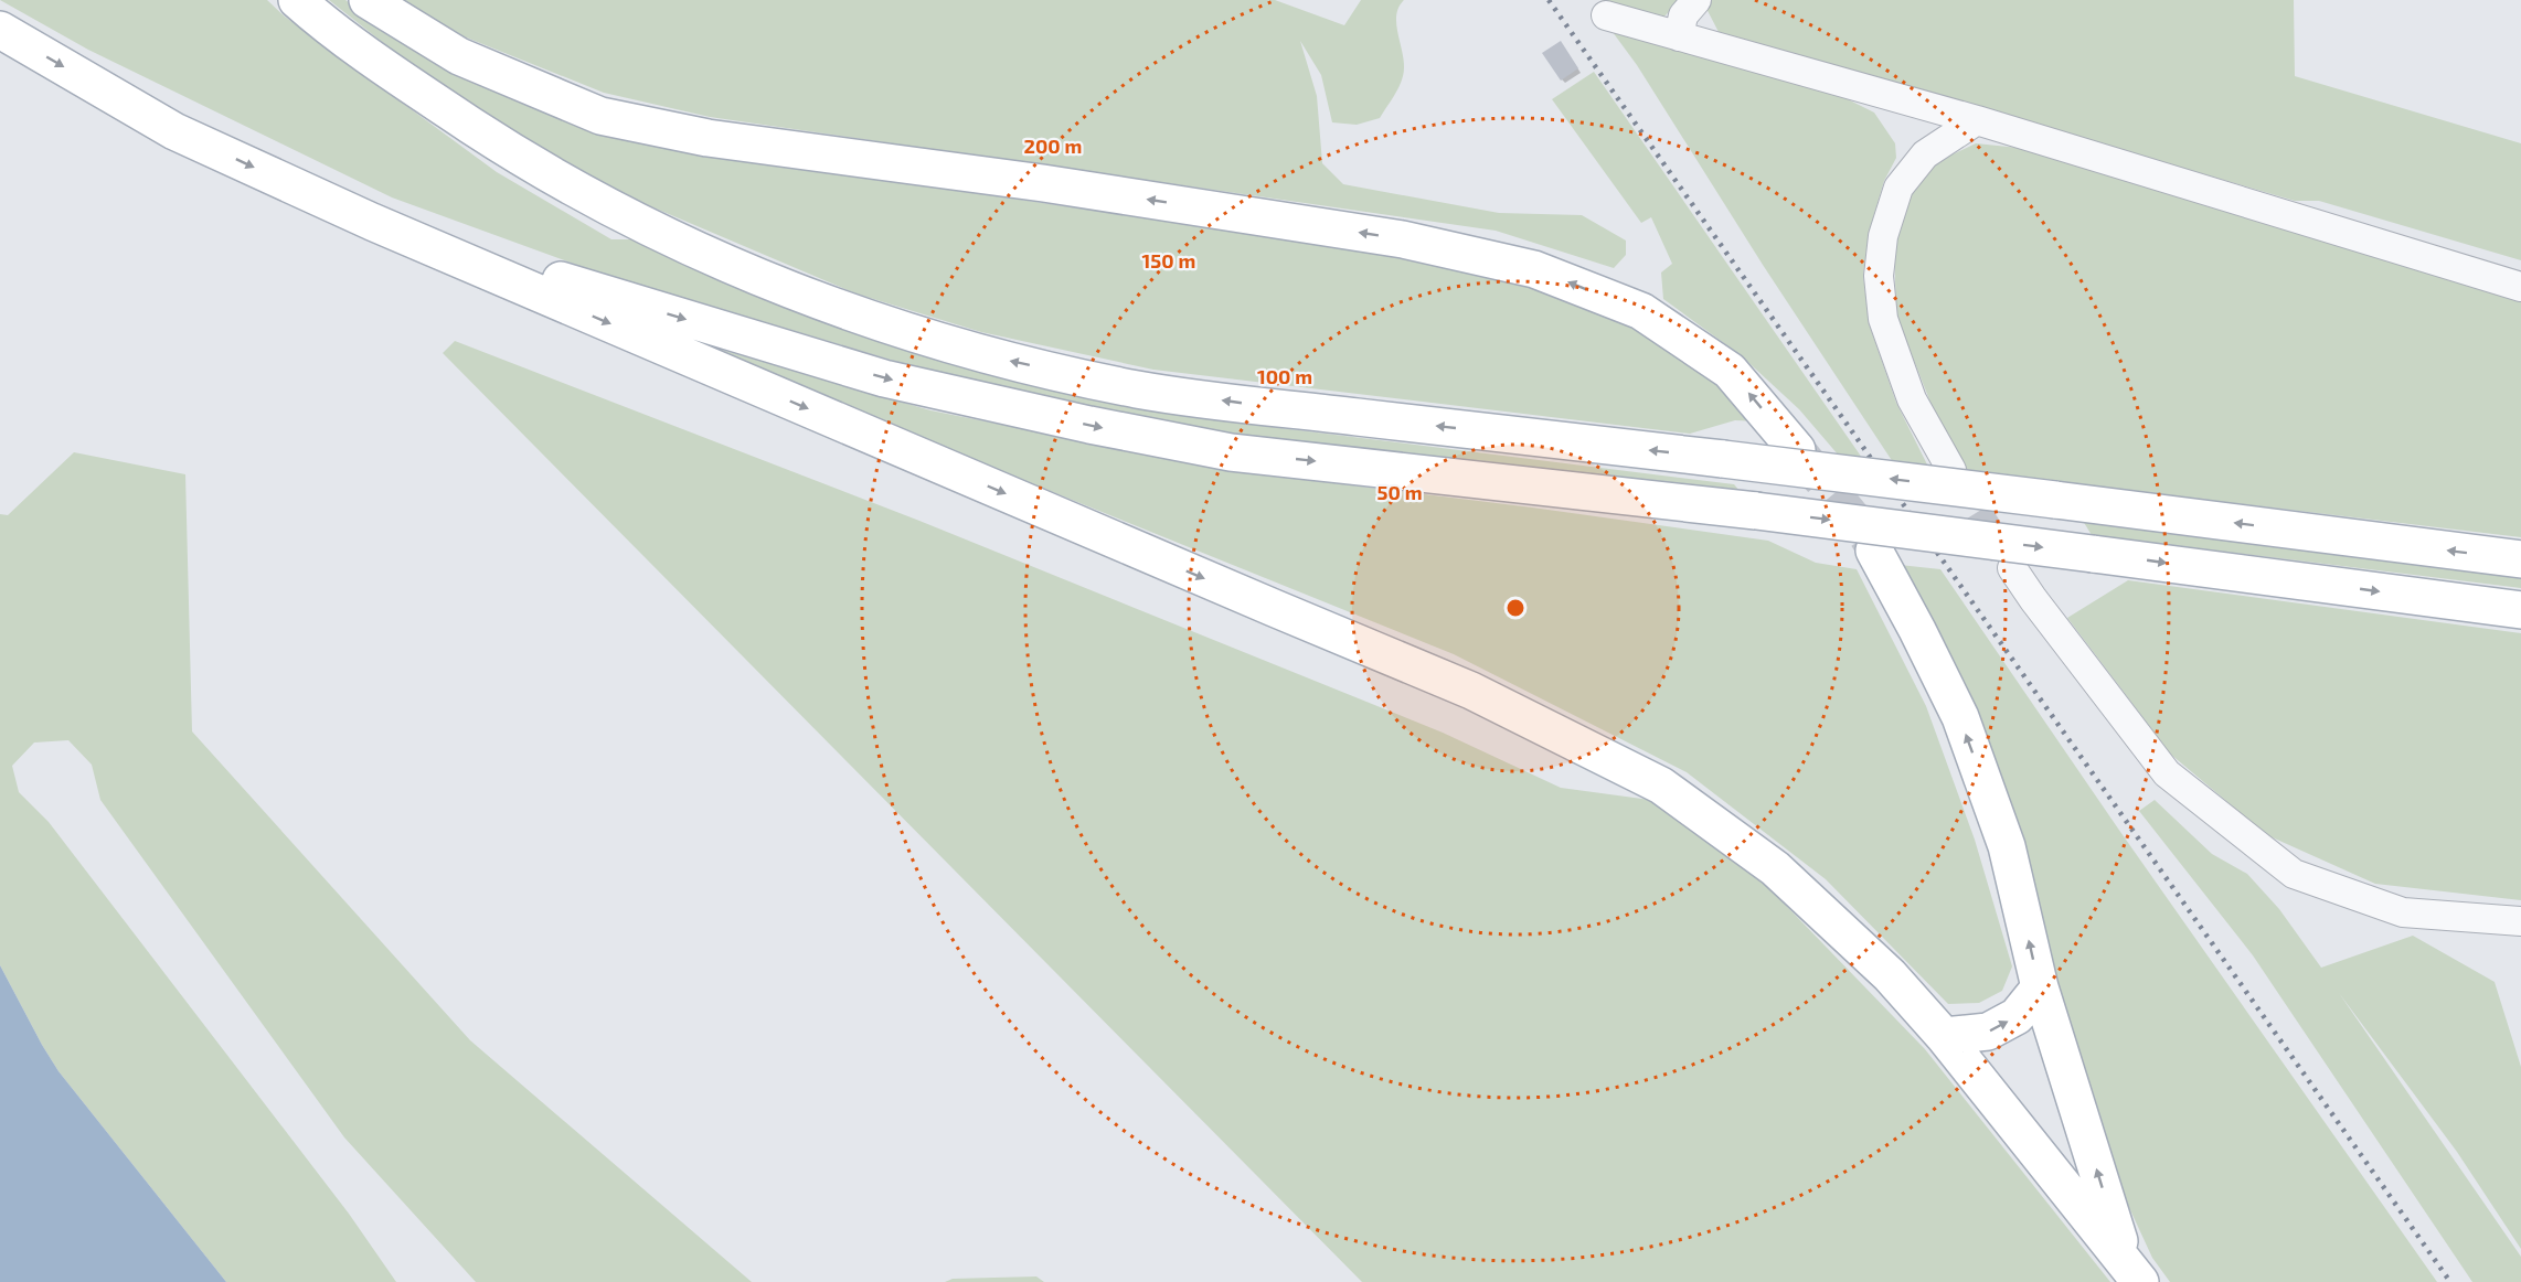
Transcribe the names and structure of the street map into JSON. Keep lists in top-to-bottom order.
{
  "rings": [
    "200 m",
    "150 m",
    "100 m",
    "50 m"
  ]
}
